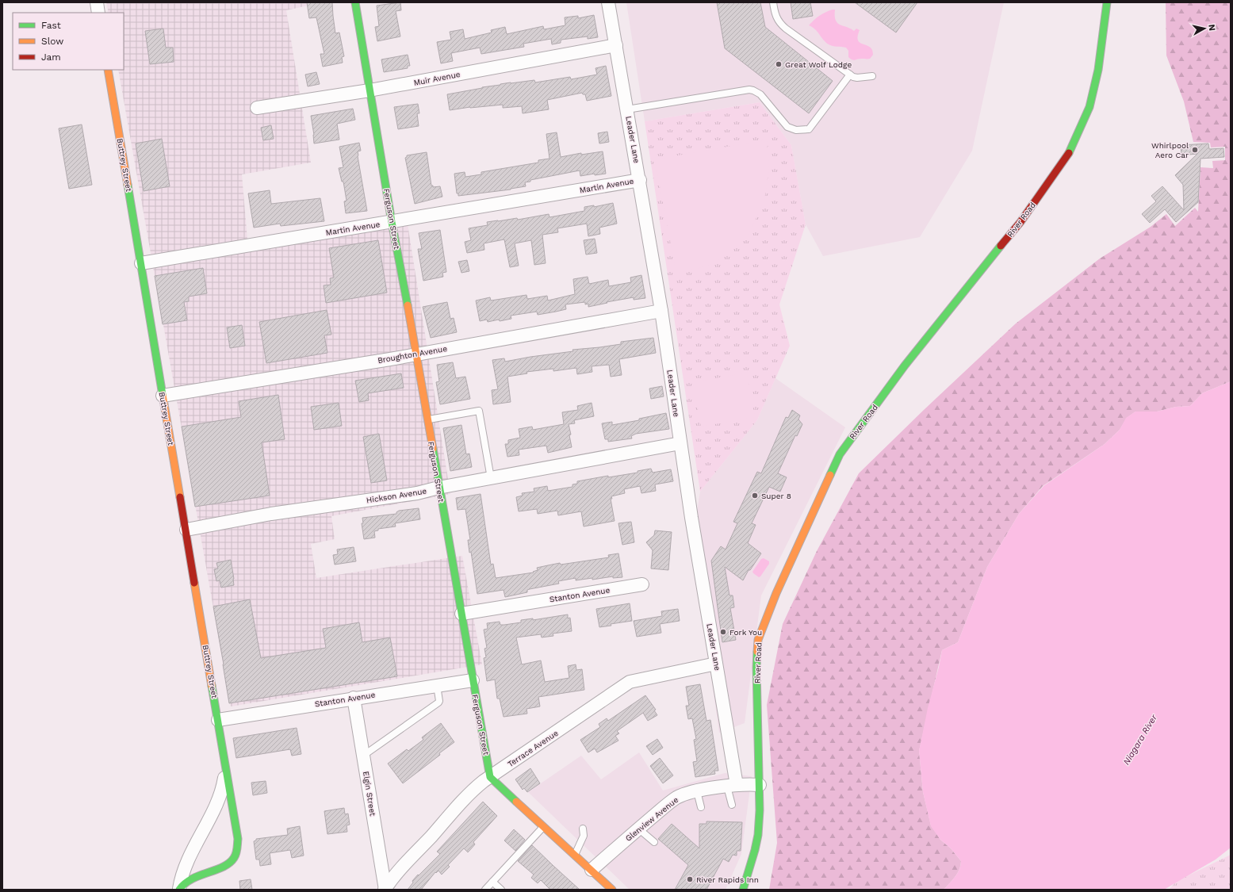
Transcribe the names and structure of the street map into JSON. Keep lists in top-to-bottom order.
{
  "streets": {
    "street": [
      "Muir Avenue",
      "Leader Lane",
      "Buttrey Street",
      "Martin Avenue",
      "Ferguson Street",
      "River Road",
      "Broughton Avenue",
      "Hickson Avenue",
      "Stanton Avenue",
      "Terrace Avenue",
      "Elgin Street",
      "Glenview Avenue"
    ]
  },
  "crossings": [
    ["Muir Avenue", "Leader Lane"],
    ["Muir Avenue", "Ferguson Street"],
    ["Leader Lane", "Martin Avenue"],
    ["Leader Lane", "Broughton Avenue"],
    ["Leader Lane", "Hickson Avenue"],
    ["Leader Lane", "Terrace Avenue"],
    ["Leader Lane", "Glenview Avenue"],
    ["Buttrey Street", "Martin Avenue"],
    ["Buttrey Street", "Broughton Avenue"],
    ["Buttrey Street", "Hickson Avenue"],
    ["Buttrey Street", "Stanton Avenue"],
    ["Martin Avenue", "Ferguson Street"],
    ["Ferguson Street", "Broughton Avenue"],
    ["Ferguson Street", "Hickson Avenue"],
    ["Ferguson Street", "Stanton Avenue"],
    ["Ferguson Street", "Terrace Avenue"],
    ["River Road", "Glenview Avenue"],
    ["Stanton Avenue", "Elgin Street"],
    ["Terrace Avenue", "Elgin Street"]
  ],
  "water": ["Niagara River"],
  "places": [
    "Great Wolf Lodge",
    "Whirlpool Aero Car",
    "Super 8",
    "Fork You",
    "River Rapids Inn"
  ],
  "legend": ["Fast", "Slow", "Jam"],
  "north": "right"
}
